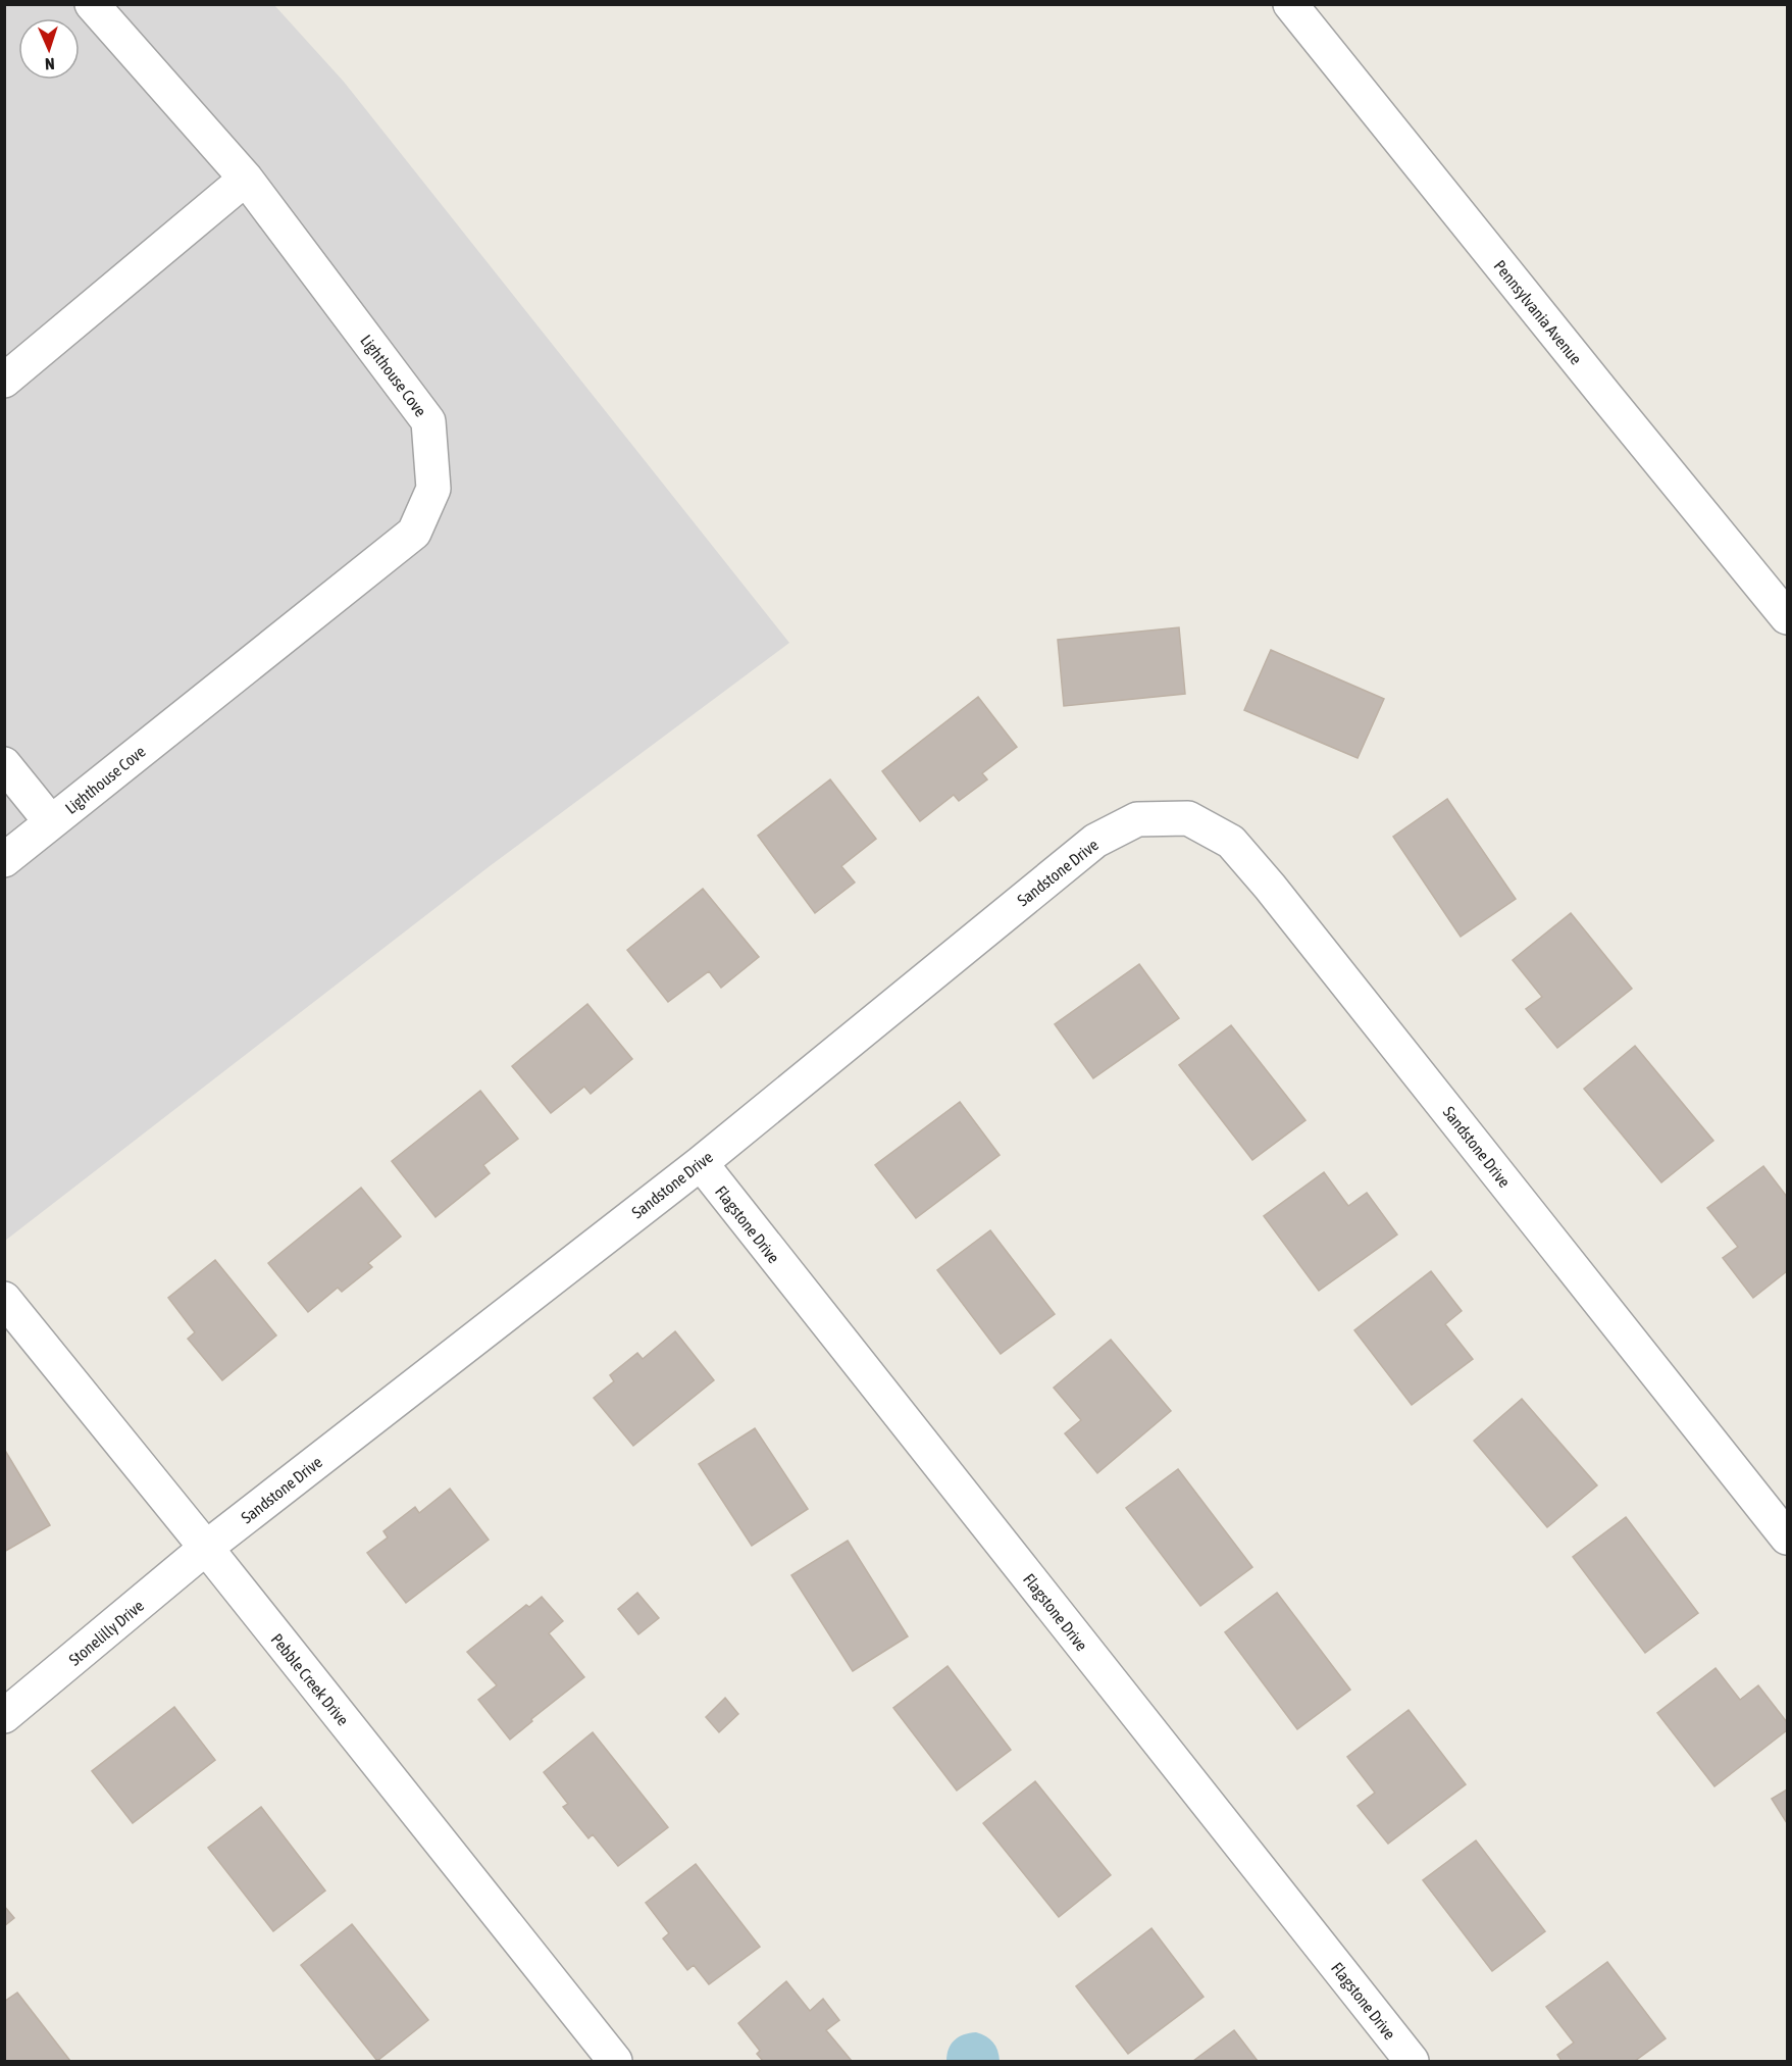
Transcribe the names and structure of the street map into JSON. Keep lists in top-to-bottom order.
{
  "streets": {
    "street": [
      "Pennsylvania Avenue",
      "Lighthouse Cove",
      "Sandstone Drive",
      "Flagstone Drive",
      "Stonelilly Drive",
      "Pebble Creek Drive"
    ]
  },
  "crossings": [
    ["Sandstone Drive", "Flagstone Drive"],
    ["Sandstone Drive", "Stonelilly Drive"],
    ["Sandstone Drive", "Pebble Creek Drive"],
    ["Stonelilly Drive", "Pebble Creek Drive"]
  ],
  "north": "bottom"
}
